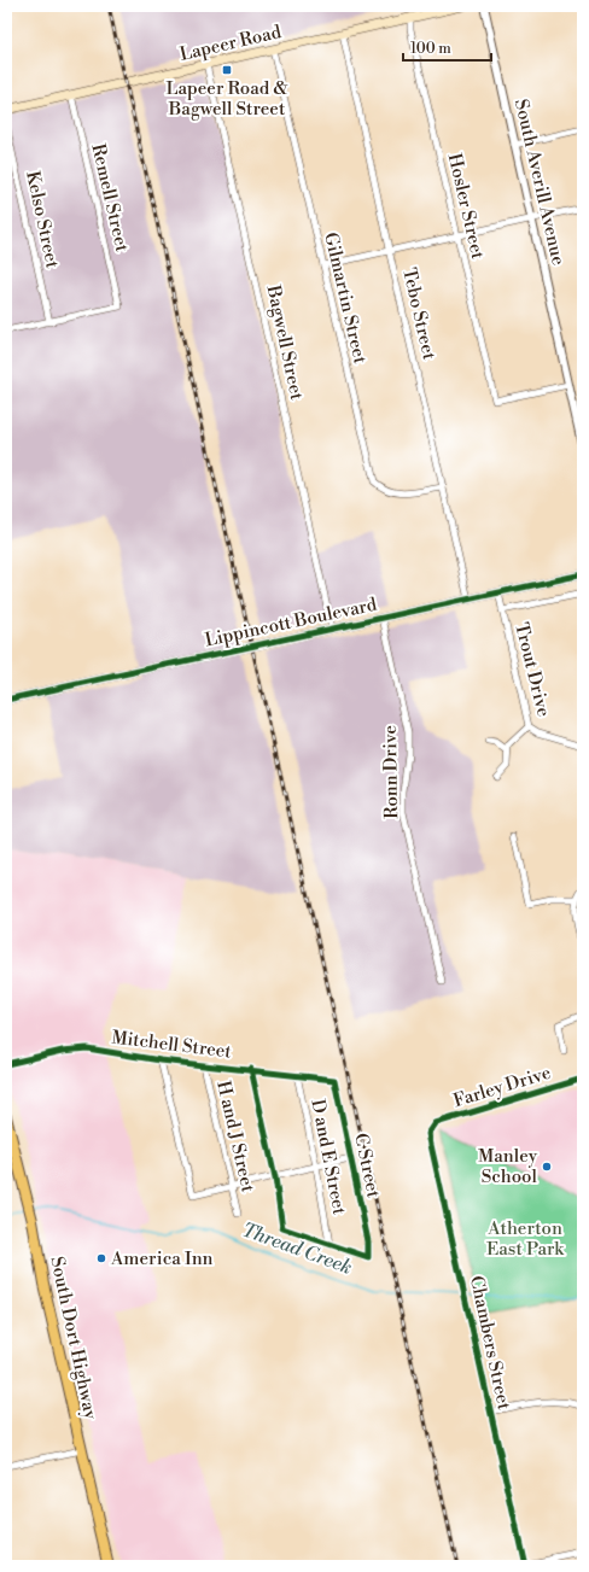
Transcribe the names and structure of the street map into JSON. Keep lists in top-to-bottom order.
{
  "streets": {
    "main road": ["Lapeer Road", "South Dort Highway"],
    "street": [
      "South Averill Avenue",
      "Remell Street",
      "Hosler Street",
      "Kelso Street",
      "Gilmartin Street",
      "Tebo Street",
      "Bagwell Street",
      "Lippincott Boulevard",
      "Trout Drive",
      "Ronn Drive",
      "Mitchell Street",
      "Farley Drive",
      "H and J Street",
      "D and E Street",
      "C Street",
      "Chambers Street"
    ]
  },
  "crossings": [
    ["Lapeer Road", "Remell Street"],
    ["Lapeer Road", "Hosler Street"],
    ["Lapeer Road", "Gilmartin Street"],
    ["Lapeer Road", "Tebo Street"],
    ["Lapeer Road", "Bagwell Street"],
    ["South Averill Avenue", "Hosler Street"],
    ["Remell Street", "Kelso Street"],
    ["Gilmartin Street", "Tebo Street"],
    ["Tebo Street", "Lippincott Boulevard"],
    ["Bagwell Street", "Lippincott Boulevard"],
    ["Lippincott Boulevard", "Trout Drive"],
    ["Lippincott Boulevard", "Ronn Drive"],
    ["Mitchell Street", "H and J Street"],
    ["Mitchell Street", "D and E Street"],
    ["Mitchell Street", "C Street"],
    ["Farley Drive", "Chambers Street"],
    ["D and E Street", "C Street"]
  ],
  "water": ["Thread Creek"],
  "parks": ["Atherton East Park"],
  "places": {
    "transit": ["Lapeer Road & Bagwell Street"],
    "other": ["Manley School", "America Inn"]
  },
  "scale_bar": "100 m"
}
